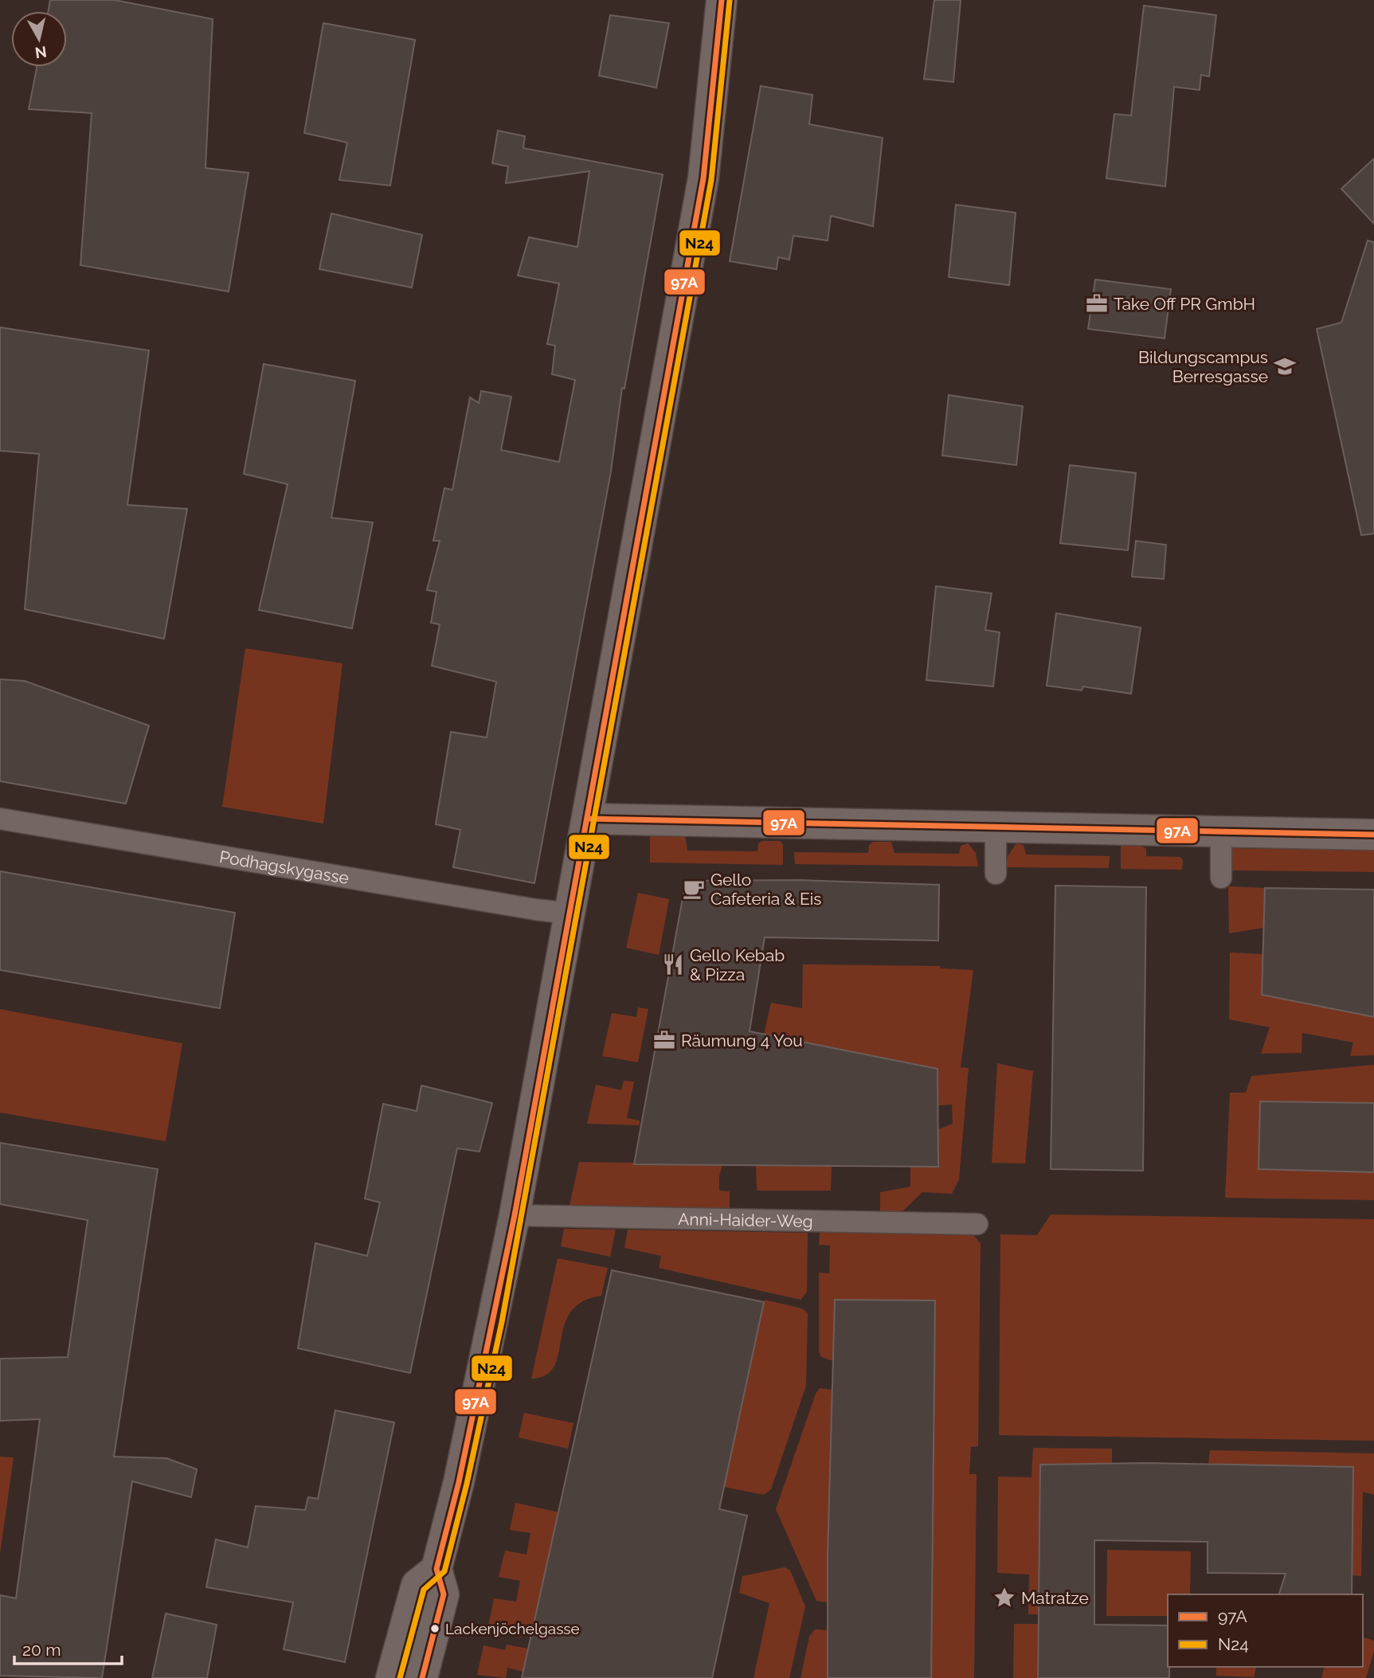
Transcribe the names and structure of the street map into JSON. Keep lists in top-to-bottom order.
{
  "streets": {
    "lane": ["Podhagskygasse", "Anni-Haider-Weg"]
  },
  "places": {
    "office": ["Take Off PR GmbH", "Räumung 4 You"],
    "school or university": ["Bildungscampus Berresgasse"],
    "cafe": ["Gello Cafeteria & Eis"],
    "restaurant": ["Gello Kebab & Pizza"],
    "place": ["Matratze"],
    "other": ["Lackenjöchelgasse"]
  },
  "lines": ["transit line 97A", "transit line N24"],
  "legend": ["97A", "N24"],
  "scale_bar": "20 m",
  "north": "bottom"
}
